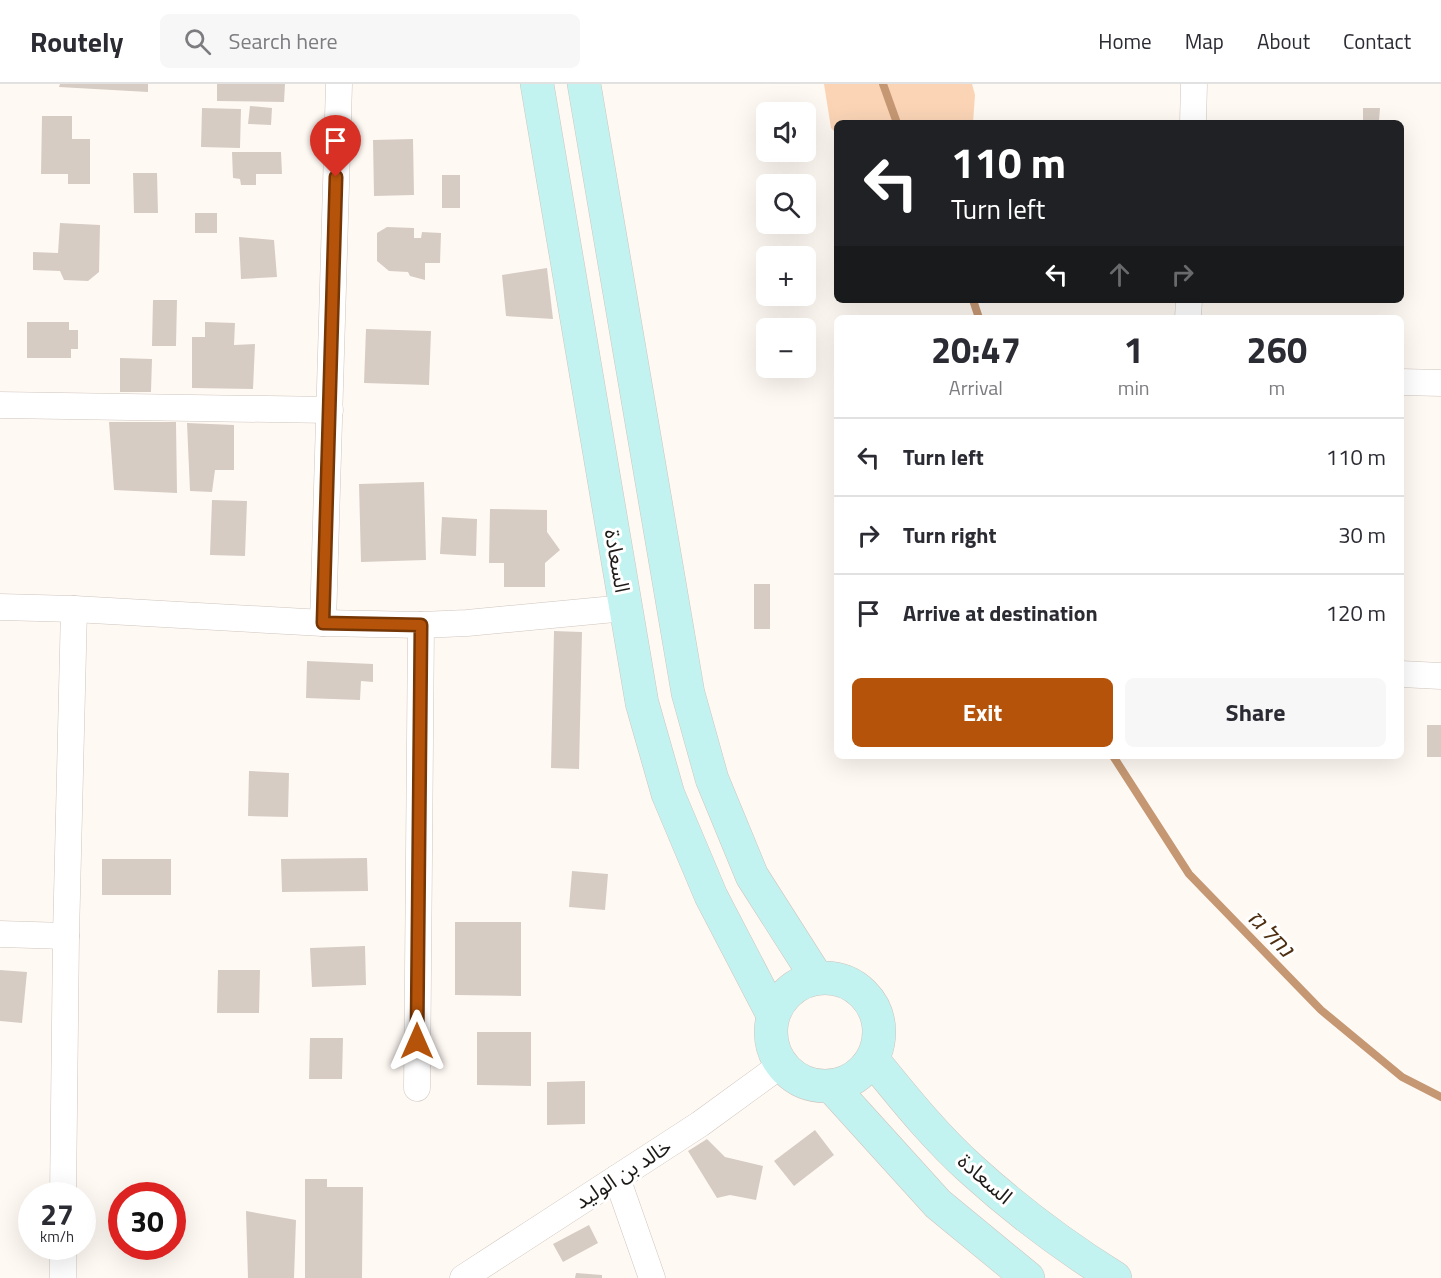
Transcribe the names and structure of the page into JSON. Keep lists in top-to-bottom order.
{
  "streets": {
    "street": ["السعادة", "خالد بن الوليد"]
  },
  "crossings": [
    ["السعادة", "خالد بن الوليد"]
  ],
  "water": ["נחל גז"],
  "page": {
    "header": "Routely",
    "search": "Search here",
    "nav": [
      "Home",
      "Map",
      "About",
      "Contact"
    ],
    "map_buttons": ["+", "−"],
    "turn": ["110 m", "Turn left"],
    "eta": [
      "20:47",
      "Arrival",
      "1",
      "min",
      "260",
      "m"
    ],
    "list": [
      {
        "name": "Turn left",
        "value": "110 m"
      },
      {
        "name": "Turn right",
        "value": "30 m"
      },
      {
        "name": "Arrive at destination",
        "value": "120 m"
      }
    ],
    "buttons": ["Exit", "Share"],
    "speed": "27 km/h",
    "limit": "30"
  }
}
